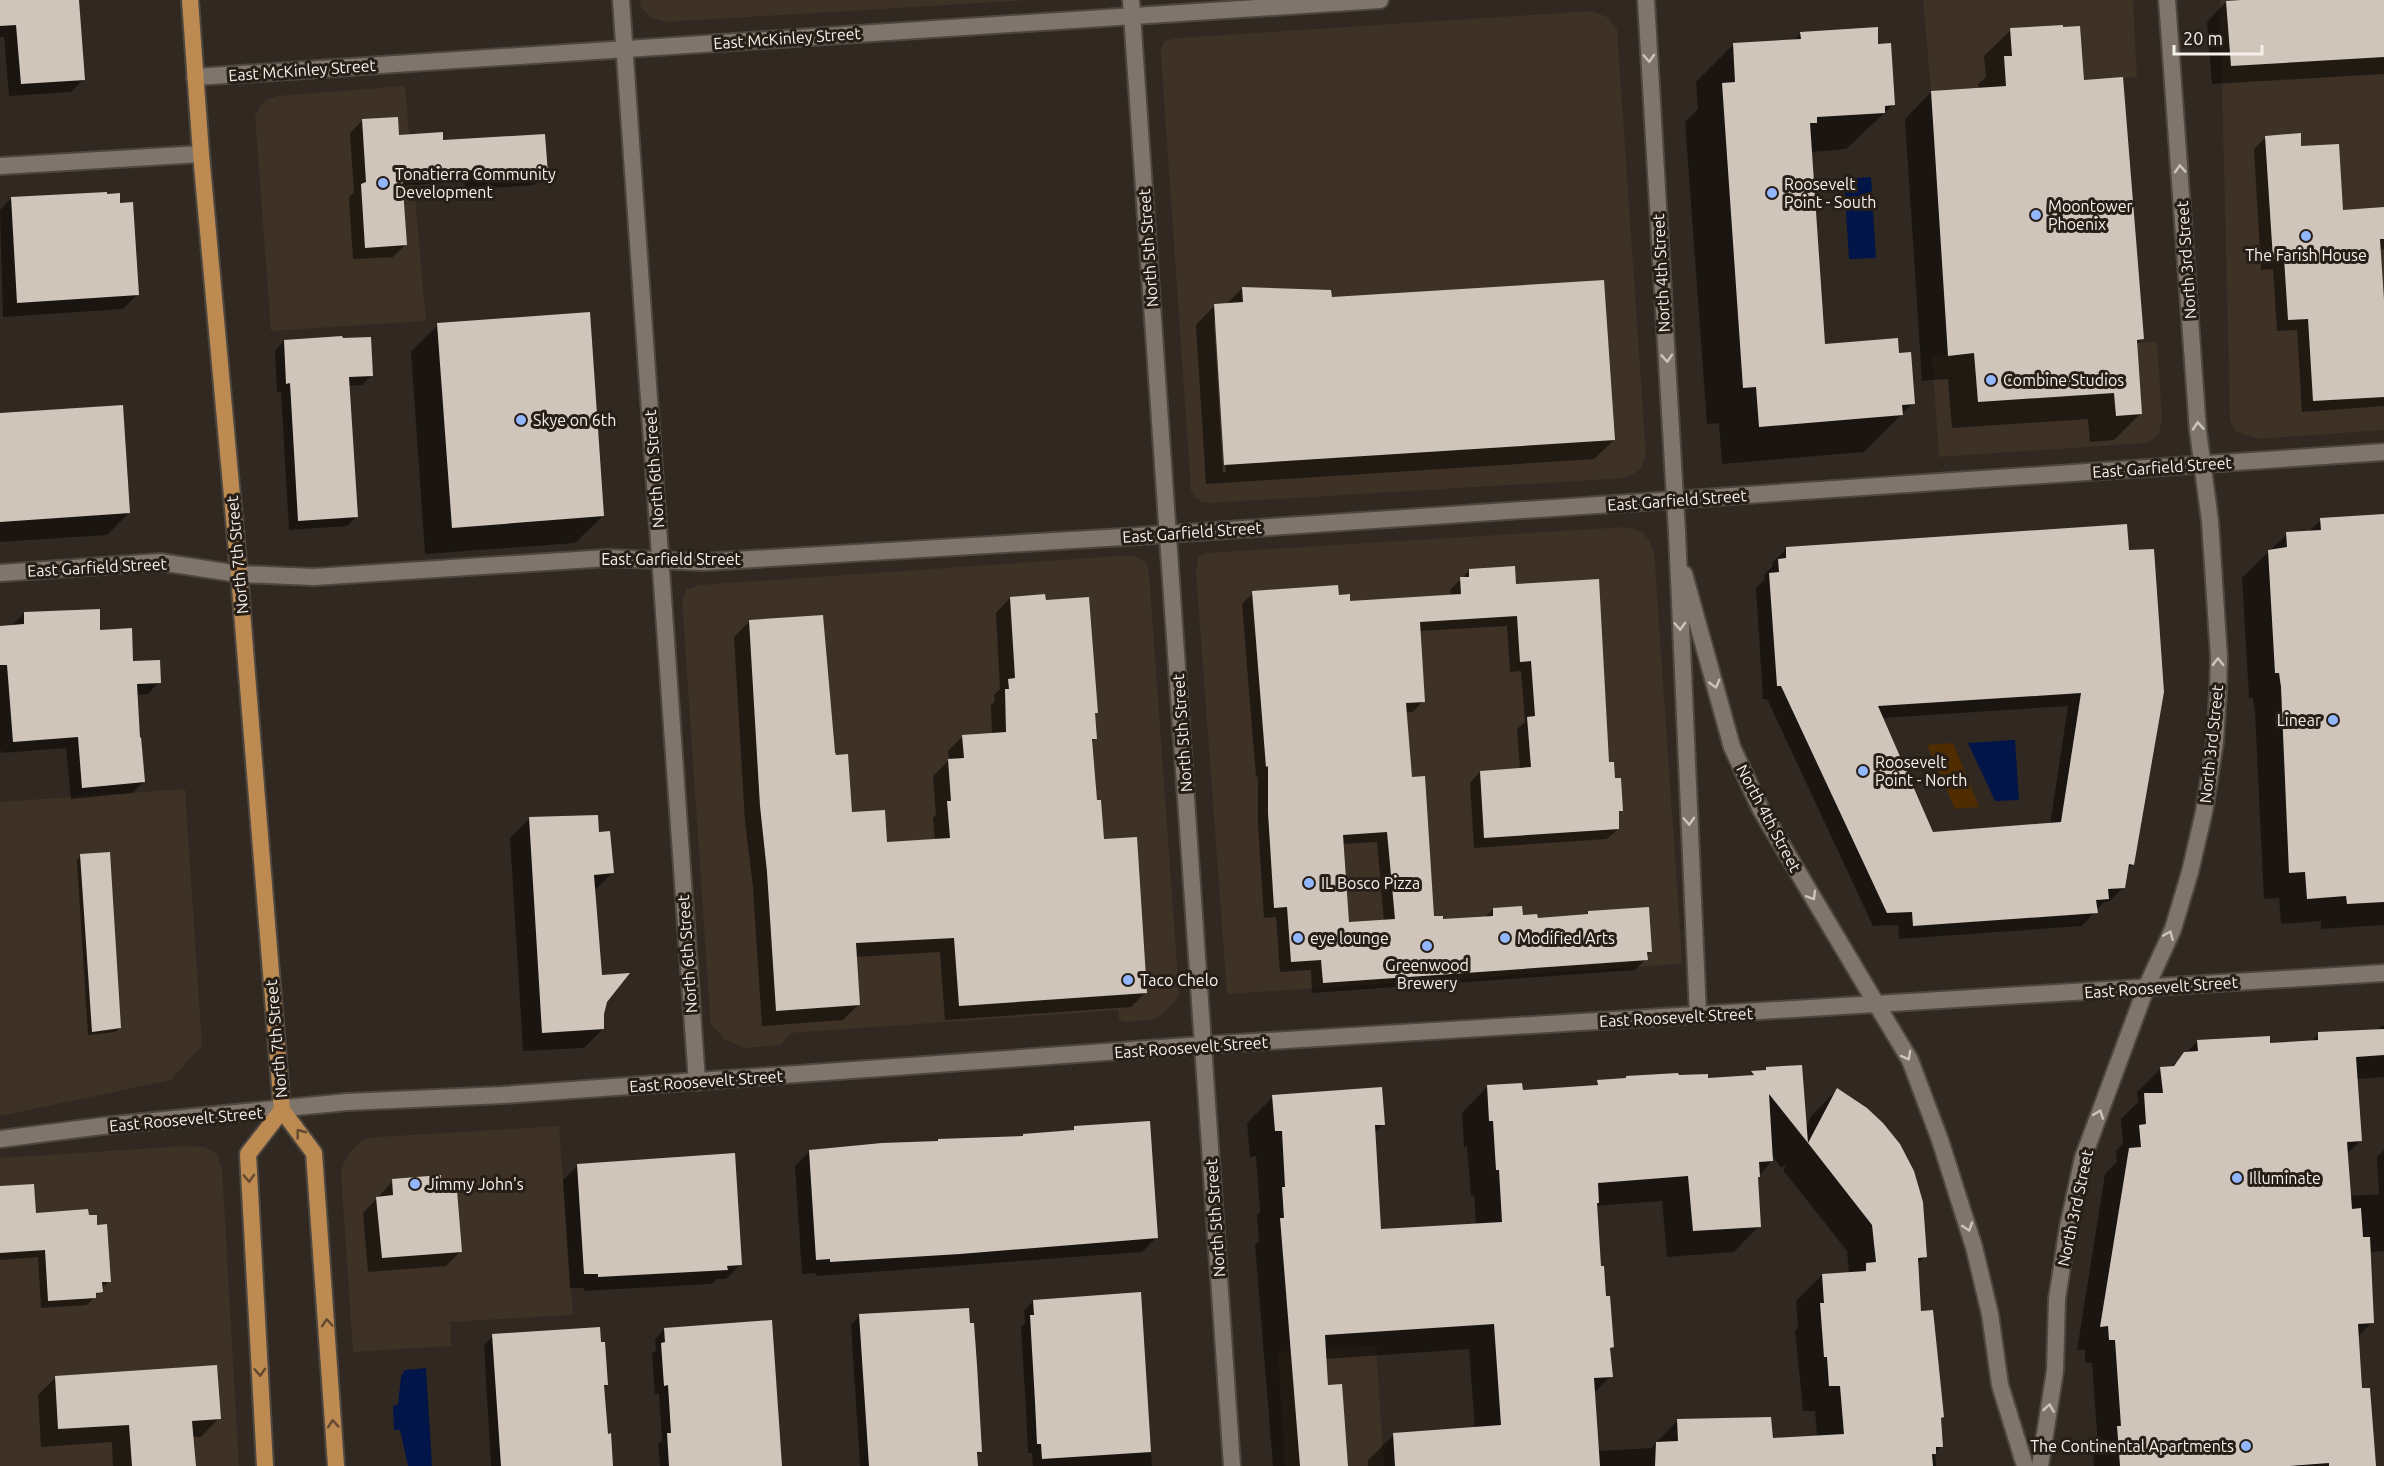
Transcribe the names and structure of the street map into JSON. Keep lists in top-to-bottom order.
{
  "streets": {
    "main road": ["North 7th Street"],
    "street": [
      "East McKinley Street",
      "North 5th Street",
      "North 3rd Street",
      "North 4th Street",
      "East Garfield Street",
      "North 6th Street",
      "East Roosevelt Street"
    ]
  },
  "crossings": [
    ["East McKinley Street", "North 5th Street"],
    ["East McKinley Street", "North 6th Street"],
    ["East McKinley Street", "North 7th Street"],
    ["North 5th Street", "East Garfield Street"],
    ["North 5th Street", "East Roosevelt Street"],
    ["North 3rd Street", "East Garfield Street"],
    ["North 3rd Street", "East Roosevelt Street"],
    ["North 4th Street", "East Garfield Street"],
    ["North 4th Street", "East Roosevelt Street"],
    ["East Garfield Street", "North 6th Street"],
    ["East Garfield Street", "North 7th Street"],
    ["North 6th Street", "East Roosevelt Street"],
    ["North 7th Street", "East Roosevelt Street"]
  ],
  "one_way": ["North 3rd Street", "North 4th Street"],
  "places": [
    "Tonatierra Community Development",
    "Roosevelt Point - South",
    "Moontower Phoenix",
    "The Farish House",
    "Combine Studios",
    "Skye on 6th",
    "Linear",
    "Roosevelt Point - North",
    "IL Bosco Pizza",
    "eye lounge",
    "Modified Arts",
    "Greenwood Brewery",
    "Taco Chelo",
    "Illuminate",
    "Jimmy John's",
    "The Continental Apartments"
  ],
  "scale_bar": "20 m"
}
